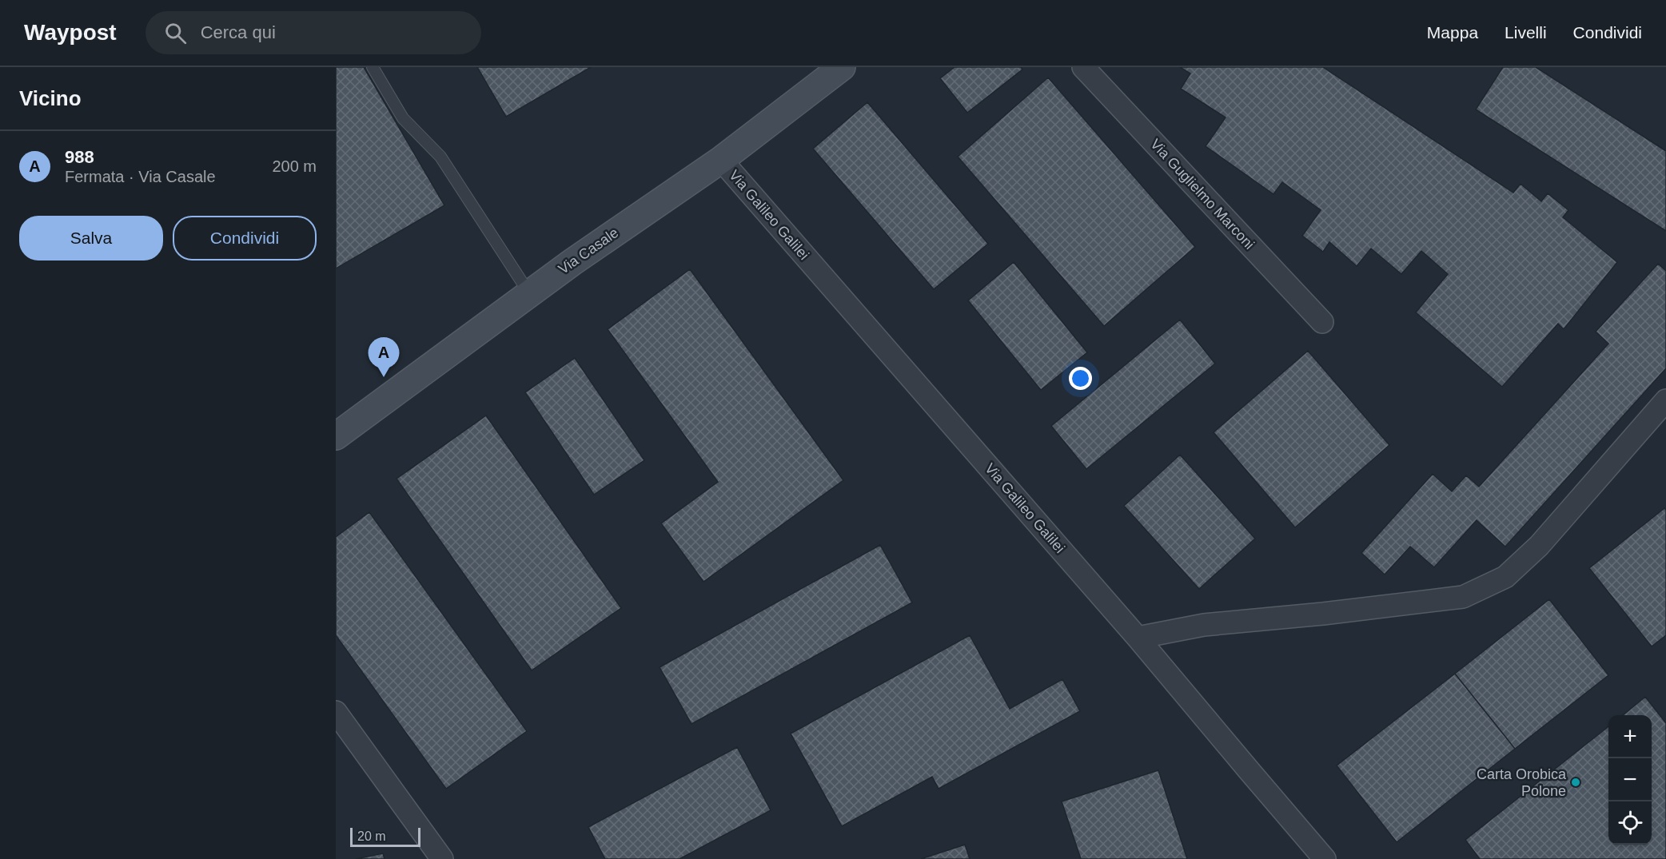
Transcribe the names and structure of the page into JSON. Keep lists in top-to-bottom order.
{
  "streets": {
    "street": ["Via Guglielmo Marconi", "Via Galileo Galilei", "Via Casale"]
  },
  "crossings": [
    ["Via Galileo Galilei", "Via Casale"]
  ],
  "places": ["Carta Orobica Polone"],
  "scale_bar": "20 m",
  "page": {
    "header": "Waypost",
    "search": "Cerca qui",
    "nav": ["Mappa", "Livelli", "Condividi"],
    "heading": "Vicino",
    "list": [
      {
        "mark": "A",
        "name": "988",
        "note": "Fermata · Via Casale",
        "value": "200 m"
      }
    ],
    "buttons": ["Salva", "Condividi"],
    "pins": "A",
    "map_buttons": ["+", "−"],
    "scale": "20 m"
  }
}
